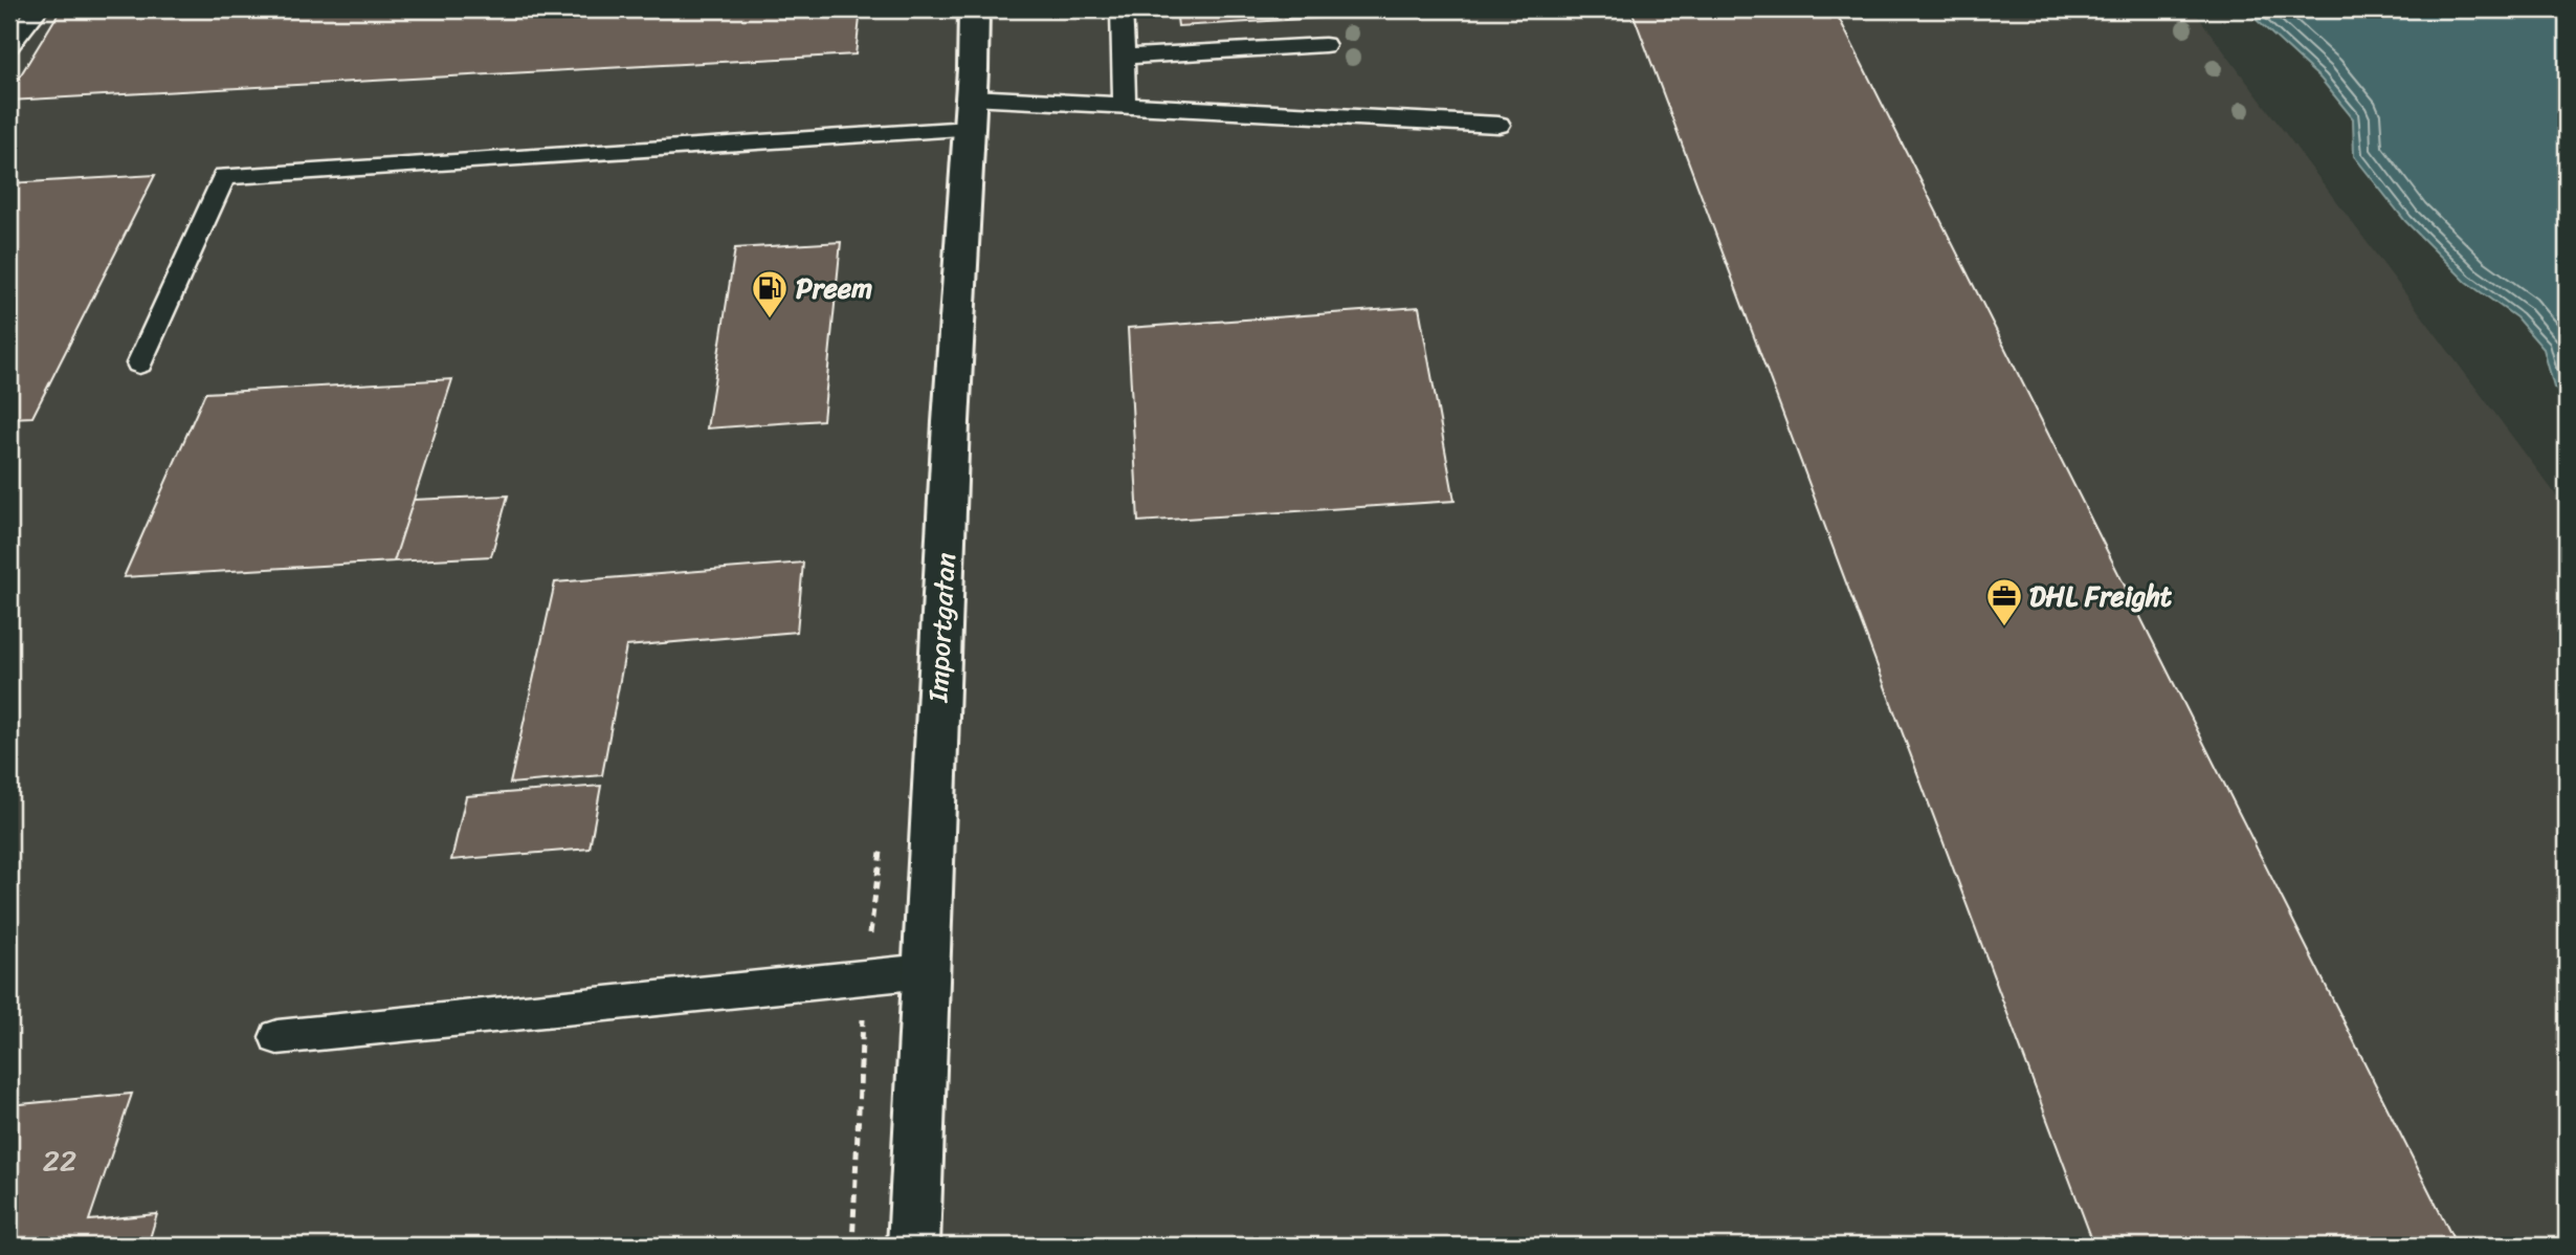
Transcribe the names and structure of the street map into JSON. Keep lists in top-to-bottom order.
{
  "streets": {
    "street": ["Importgatan"]
  },
  "places": {
    "fuel station": ["Preem"],
    "office": ["DHL Freight"]
  },
  "house_numbers": ["22"]
}
